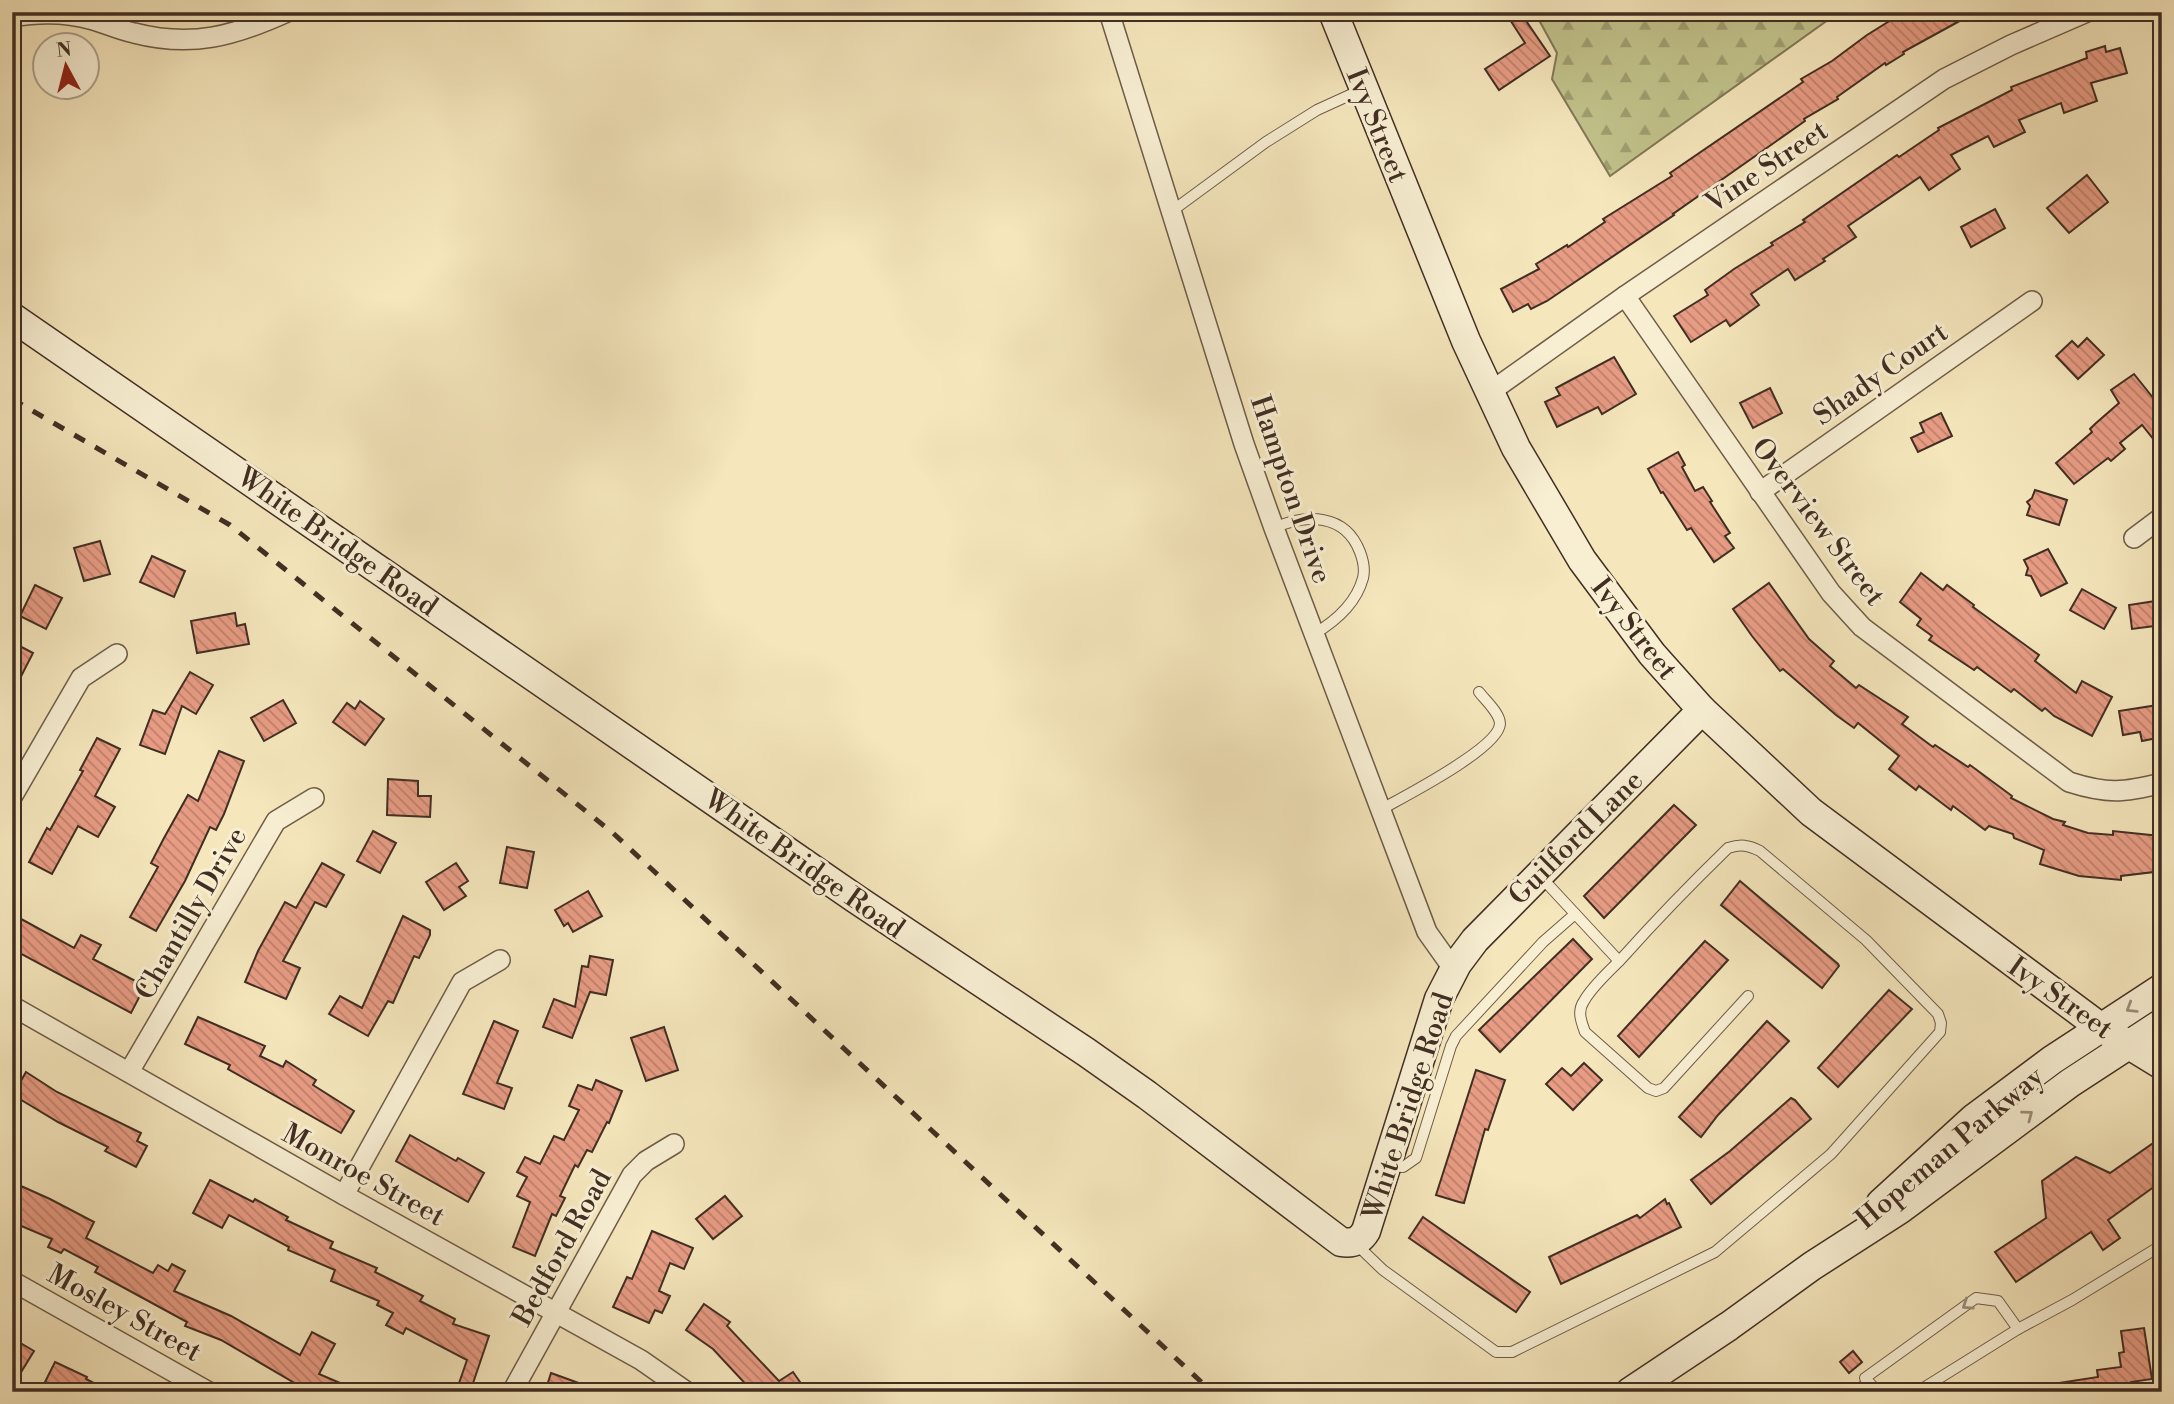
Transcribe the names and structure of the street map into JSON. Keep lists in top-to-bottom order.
{
  "streets": {
    "main road": [
      "Ivy Street",
      "White Bridge Road",
      "Guilford Lane",
      "Hopeman Parkway"
    ],
    "street": [
      "Vine Street",
      "Shady Court",
      "Hampton Drive",
      "Overview Street",
      "Chantilly Drive",
      "Monroe Street",
      "Bedford Road",
      "Mosley Street"
    ]
  },
  "crossings": [
    ["Ivy Street", "Vine Street"],
    ["Ivy Street", "Guilford Lane"],
    ["Ivy Street", "Hopeman Parkway"],
    ["Vine Street", "Overview Street"],
    ["Shady Court", "Overview Street"],
    ["Hampton Drive", "White Bridge Road"],
    ["Hampton Drive", "Guilford Lane"],
    ["White Bridge Road", "Guilford Lane"],
    ["Chantilly Drive", "Monroe Street"],
    ["Monroe Street", "Bedford Road"]
  ],
  "north": "top"
}
